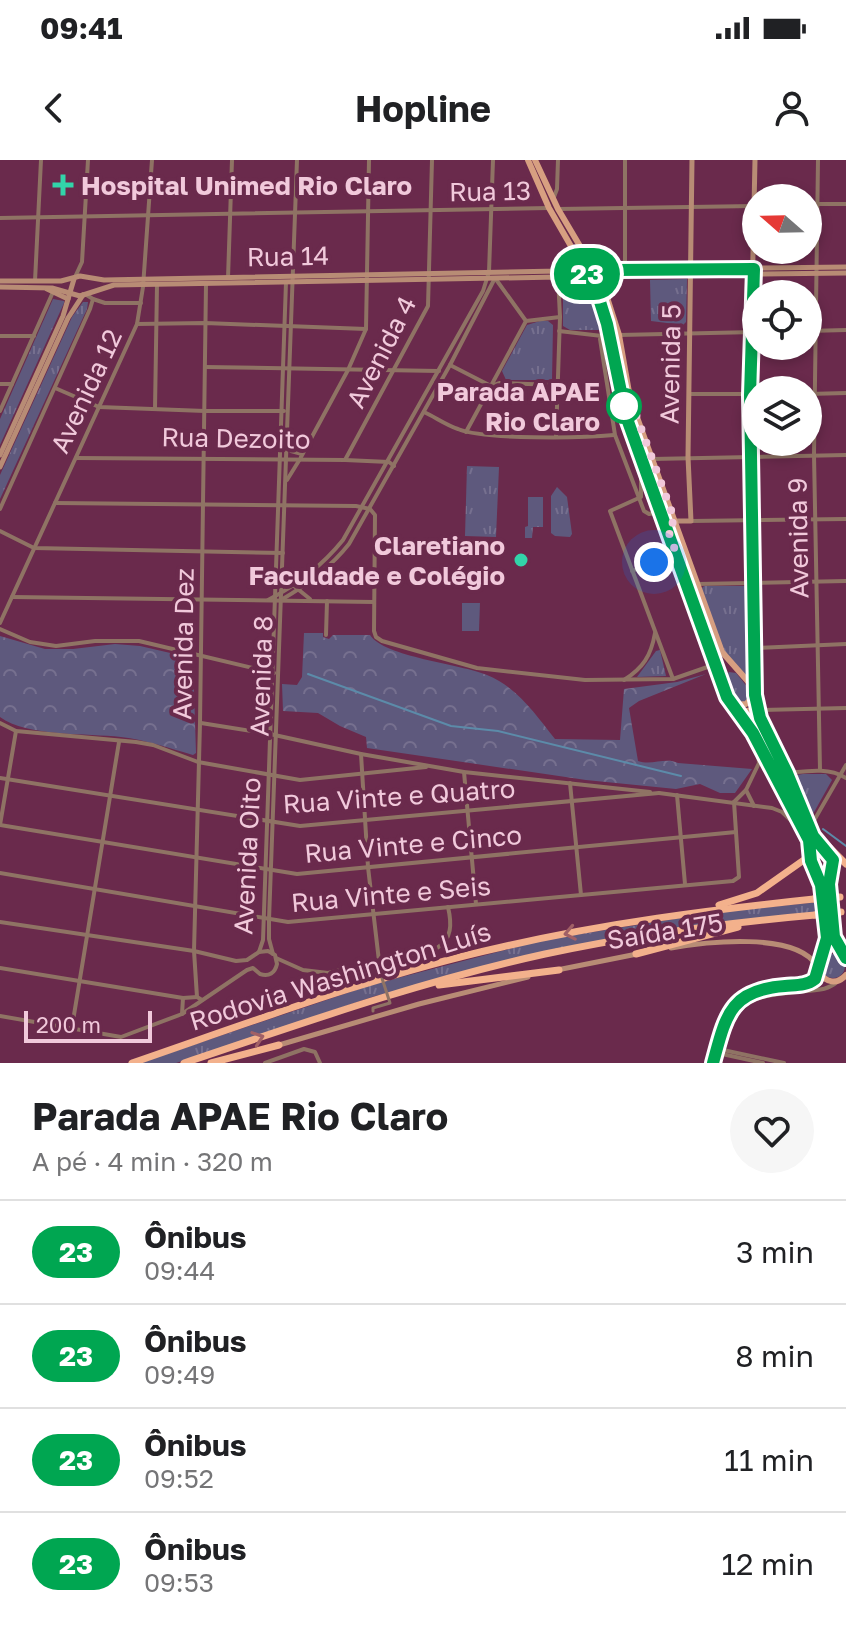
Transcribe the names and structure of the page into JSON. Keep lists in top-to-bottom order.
{
  "streets": {
    "highway": ["Rodovia Washington Luís"],
    "main road": ["Rua 14", "Avenida 5", "Saída 175"],
    "street": [
      "Rua 13",
      "Avenida 4",
      "Avenida 12",
      "Rua Dezoito",
      "Avenida 9",
      "Avenida Dez",
      "Avenida 8",
      "Rua Vinte e Quatro",
      "Rua Vinte e Cinco",
      "Avenida Oito",
      "Rua Vinte e Seis"
    ]
  },
  "crossings": [
    ["Rua 13", "Avenida 4"],
    ["Rua 13", "Avenida 5"],
    ["Rua 13", "Avenida 12"],
    ["Rua 14", "Avenida 4"],
    ["Rua 14", "Avenida 12"],
    ["Rua 14", "Avenida Dez"],
    ["Rua 14", "Avenida Oito"],
    ["Avenida 4", "Rua Dezoito"],
    ["Avenida 12", "Rua Dezoito"],
    ["Rua Dezoito", "Avenida Dez"],
    ["Rua Dezoito", "Avenida Oito"],
    ["Avenida Dez", "Rua Vinte e Quatro"],
    ["Avenida Dez", "Rua Vinte e Cinco"],
    ["Avenida Dez", "Rua Vinte e Seis"],
    ["Avenida 8", "Rua Vinte e Quatro"],
    ["Avenida 8", "Rua Vinte e Cinco"],
    ["Avenida 8", "Avenida Oito"],
    ["Avenida 8", "Rua Vinte e Seis"],
    ["Rua Vinte e Quatro", "Avenida Oito"],
    ["Rua Vinte e Cinco", "Avenida Oito"],
    ["Rua Vinte e Cinco", "Rua Vinte e Seis"],
    ["Avenida Oito", "Rua Vinte e Seis"]
  ],
  "places": {
    "health": ["Hospital Unimed Rio Claro"],
    "other": ["Parada APAE Rio Claro", "Claretiano Faculdade e Colégio"]
  },
  "lines": ["bus line 23"],
  "scale_bar": "200 m",
  "north": "left",
  "page": {
    "status": "09:41",
    "header": "Hopline",
    "on_map": "23",
    "scale": "200 m",
    "heading": ["Parada APAE Rio Claro", "A pé · 4 min · 320 m"],
    "list": [
      {
        "mark": "23",
        "name": "Ônibus",
        "note": "09:44",
        "value": "3 min"
      },
      {
        "mark": "23",
        "name": "Ônibus",
        "note": "09:49",
        "value": "8 min"
      },
      {
        "mark": "23",
        "name": "Ônibus",
        "note": "09:52",
        "value": "11 min"
      },
      {
        "mark": "23",
        "name": "Ônibus",
        "note": "09:53",
        "value": "12 min"
      }
    ]
  }
}
